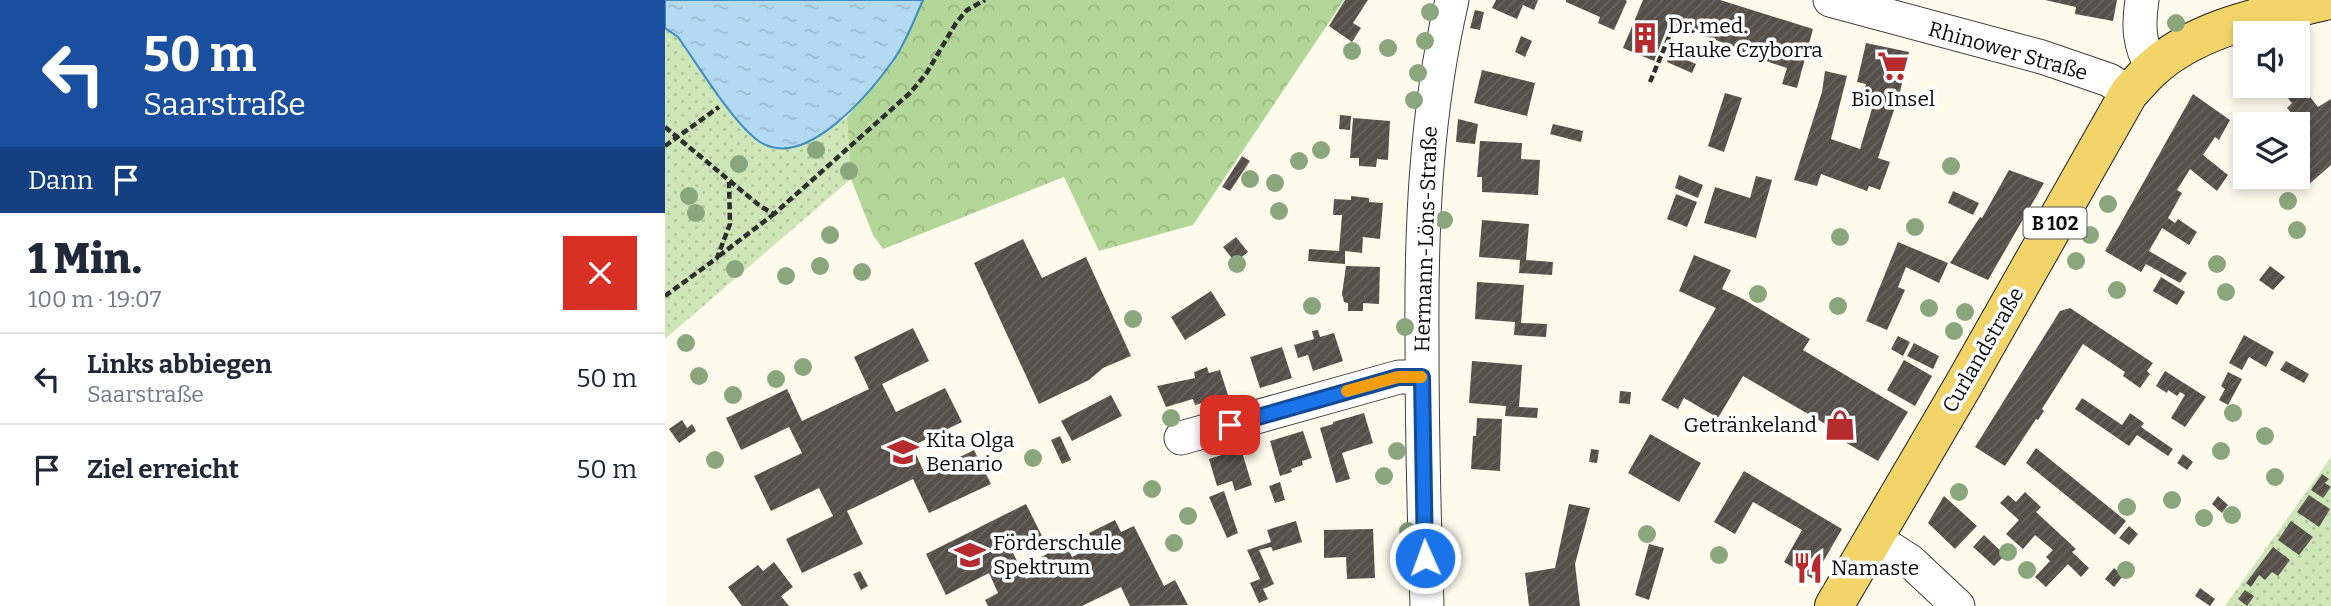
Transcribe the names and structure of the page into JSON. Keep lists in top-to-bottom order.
{
  "streets": {
    "main road": ["B 102", "Curlandstraße"],
    "street": ["Rhinower Straße", "Hermann-Löns-Straße"]
  },
  "crossings": [
    ["Rhinower Straße", "B 102"],
    ["Rhinower Straße", "Curlandstraße"],
    ["B 102", "Curlandstraße"]
  ],
  "places": {
    "building": ["Dr. med. Hauke Czyborra"],
    "supermarket": ["Bio Insel"],
    "shop": ["Getränkeland"],
    "school or university": ["Kita Olga Benario", "Förderschule Spektrum"],
    "restaurant": ["Namaste"]
  },
  "page": {
    "turn": ["50 m", "Saarstraße"],
    "then": "Dann",
    "heading": ["1 Min.", "100 m · 19:07"],
    "list": [
      {
        "name": "Links abbiegen",
        "note": "Saarstraße",
        "value": "50 m"
      },
      {
        "name": "Ziel erreicht",
        "value": "50 m"
      }
    ]
  }
}
